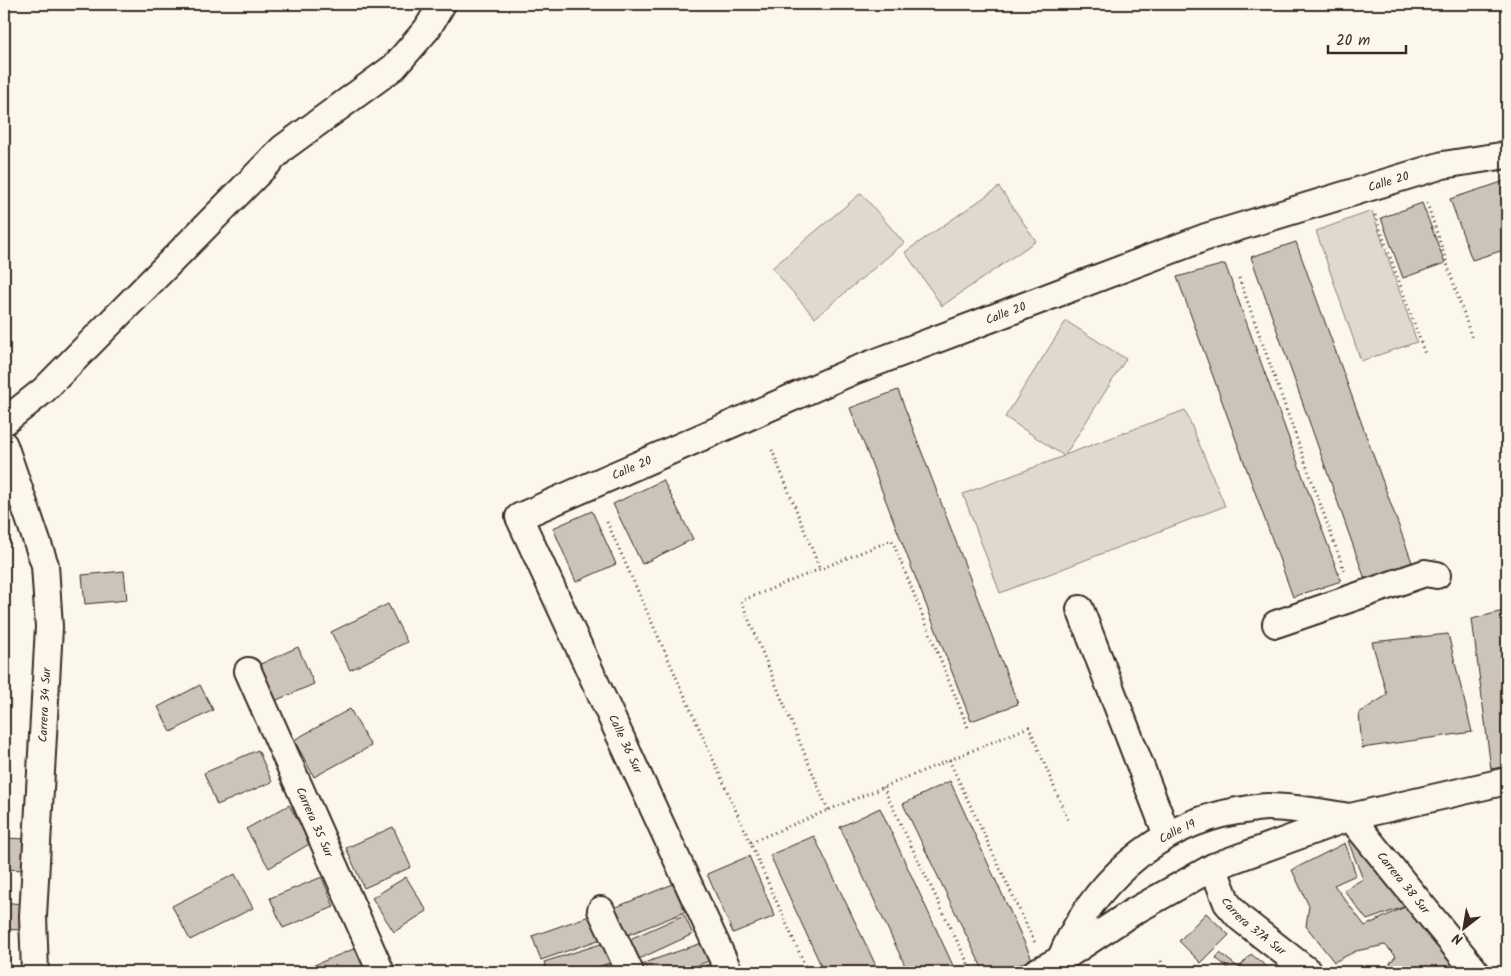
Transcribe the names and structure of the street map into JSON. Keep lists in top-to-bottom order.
{
  "streets": {
    "street": [
      "Calle 20",
      "Carrera 34 Sur",
      "Calle 36 Sur",
      "Carrera 35 Sur",
      "Calle 19",
      "Carrera 38 Sur",
      "Carrera 37A Sur"
    ]
  },
  "crossings": [
    ["Calle 20", "Calle 36 Sur"],
    ["Calle 19", "Carrera 38 Sur"],
    ["Calle 19", "Carrera 37A Sur"]
  ],
  "scale_bar": "20 m",
  "north": "bottom left"
}
